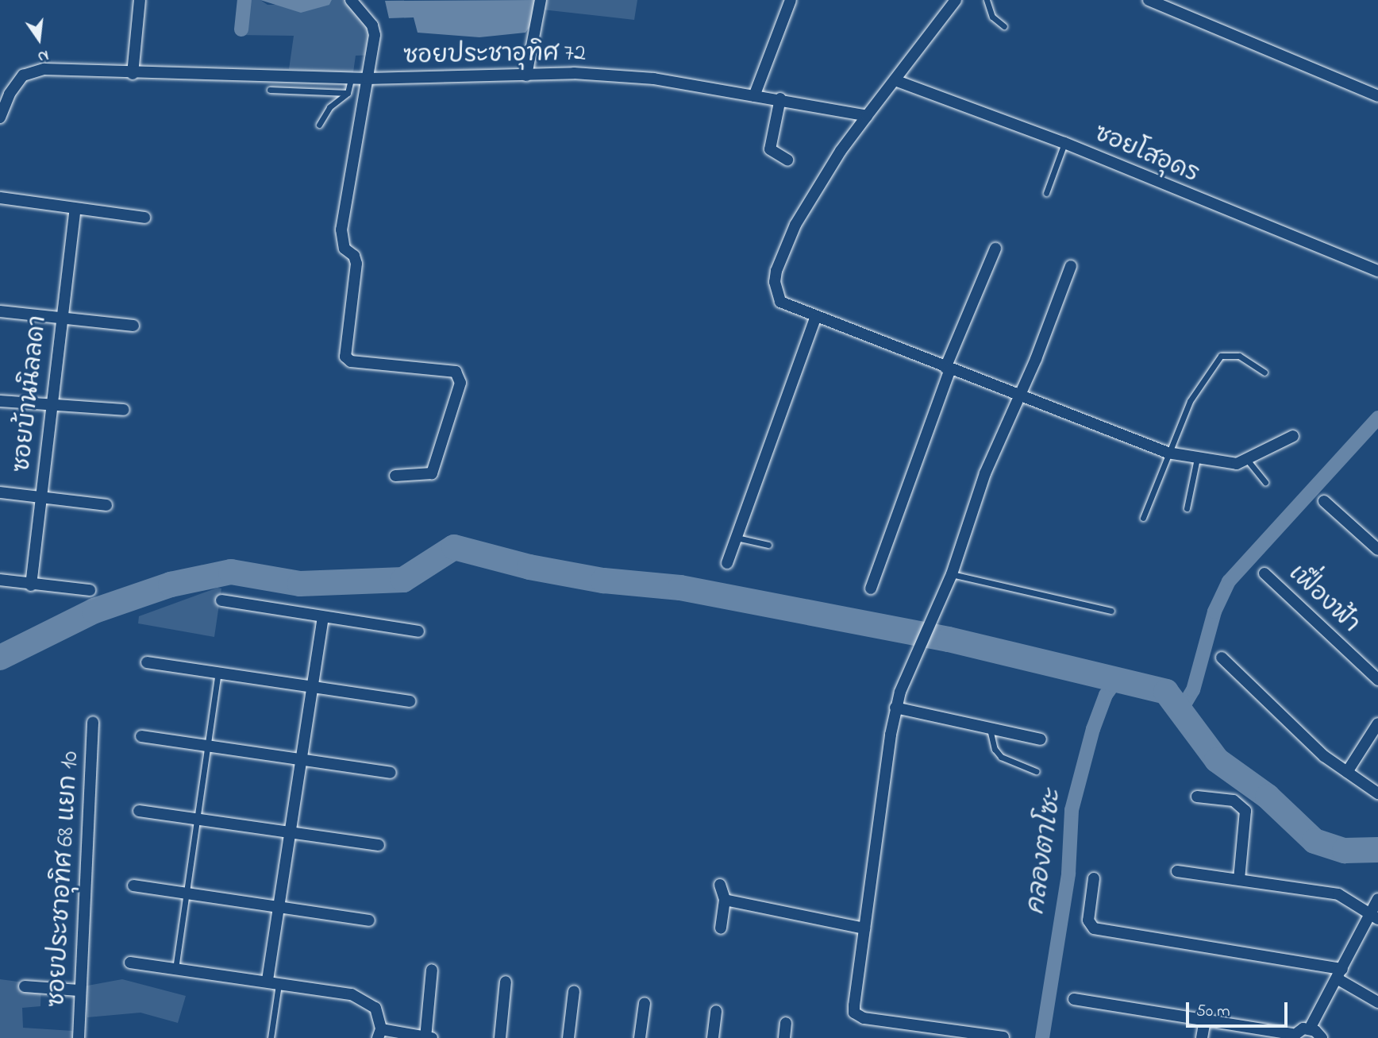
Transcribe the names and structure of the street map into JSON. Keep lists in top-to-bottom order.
{
  "streets": {
    "street": [
      "ซอยประชาอุทิศ 72",
      "ซอยโสอุดร",
      "ซอยบ้านนิลลดา",
      "เฟื่องฟ้า",
      "ซอยประชาอุทิศ 68 แยก 10"
    ]
  },
  "water": ["คลองตาโซะ"],
  "scale_bar": "50 m",
  "north": "bottom"
}
